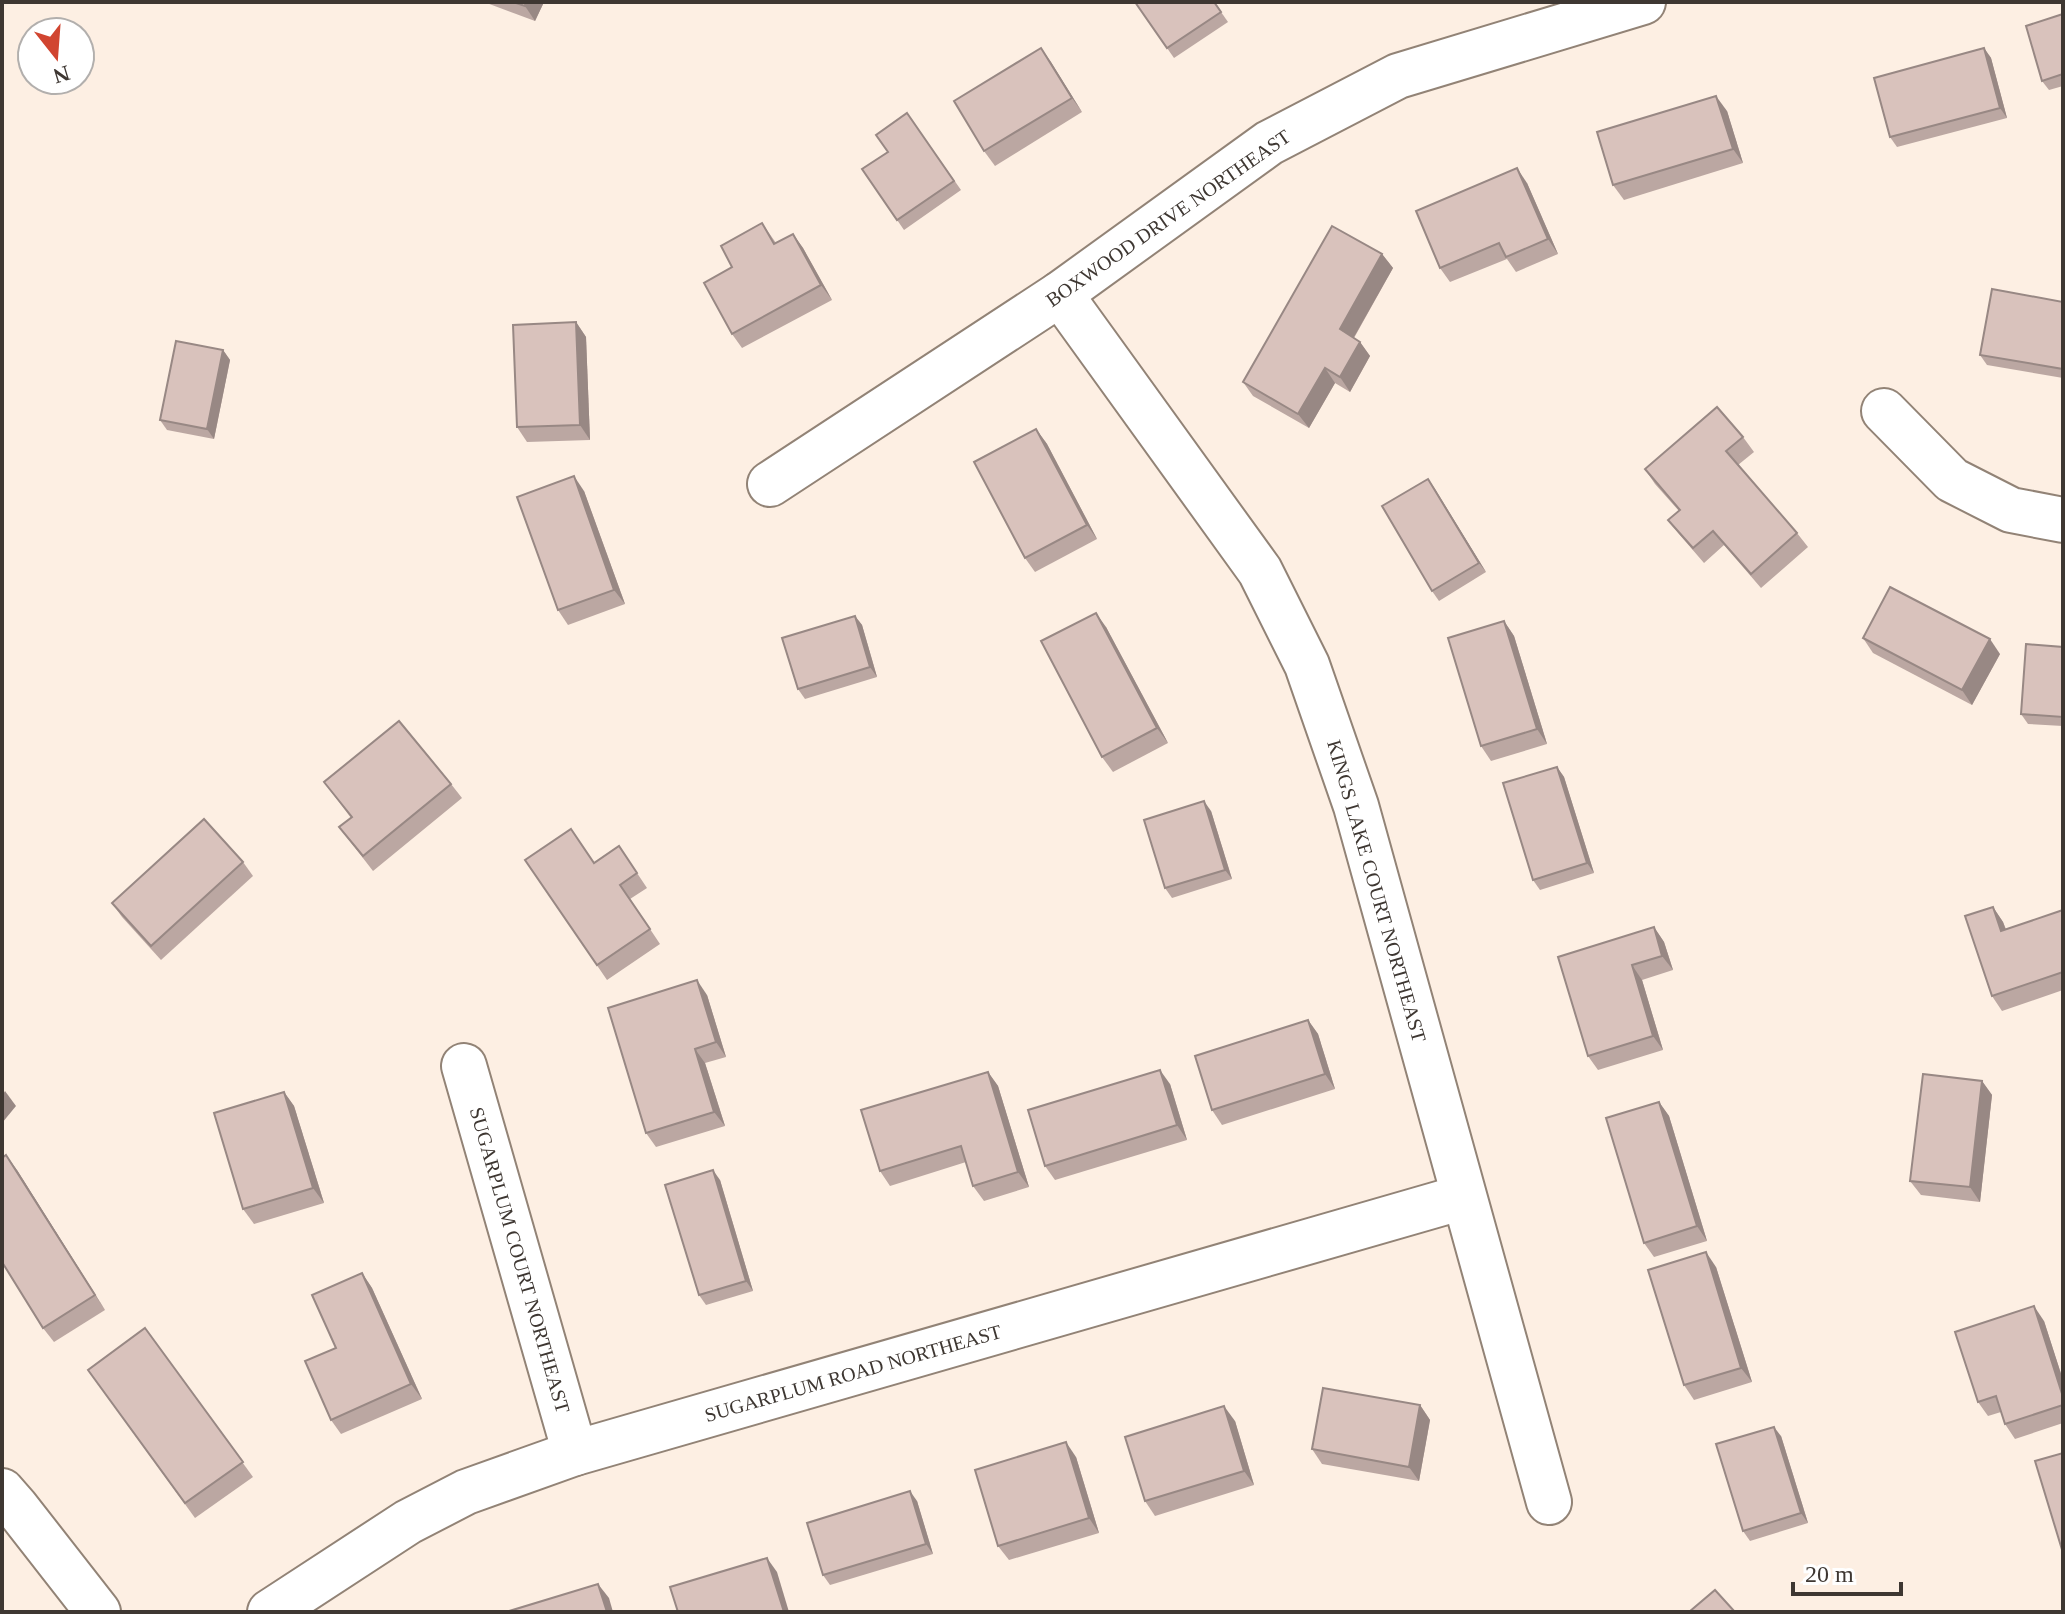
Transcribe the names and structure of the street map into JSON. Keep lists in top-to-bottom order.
{
  "streets": {
    "street": [
      "BOXWOOD DRIVE NORTHEAST",
      "KINGS LAKE COURT NORTHEAST",
      "SUGARPLUM COURT NORTHEAST",
      "SUGARPLUM ROAD NORTHEAST"
    ]
  },
  "crossings": [
    ["BOXWOOD DRIVE NORTHEAST", "KINGS LAKE COURT NORTHEAST"],
    ["KINGS LAKE COURT NORTHEAST", "SUGARPLUM ROAD NORTHEAST"],
    ["SUGARPLUM COURT NORTHEAST", "SUGARPLUM ROAD NORTHEAST"]
  ],
  "scale_bar": "20 m",
  "north": "bottom"
}
